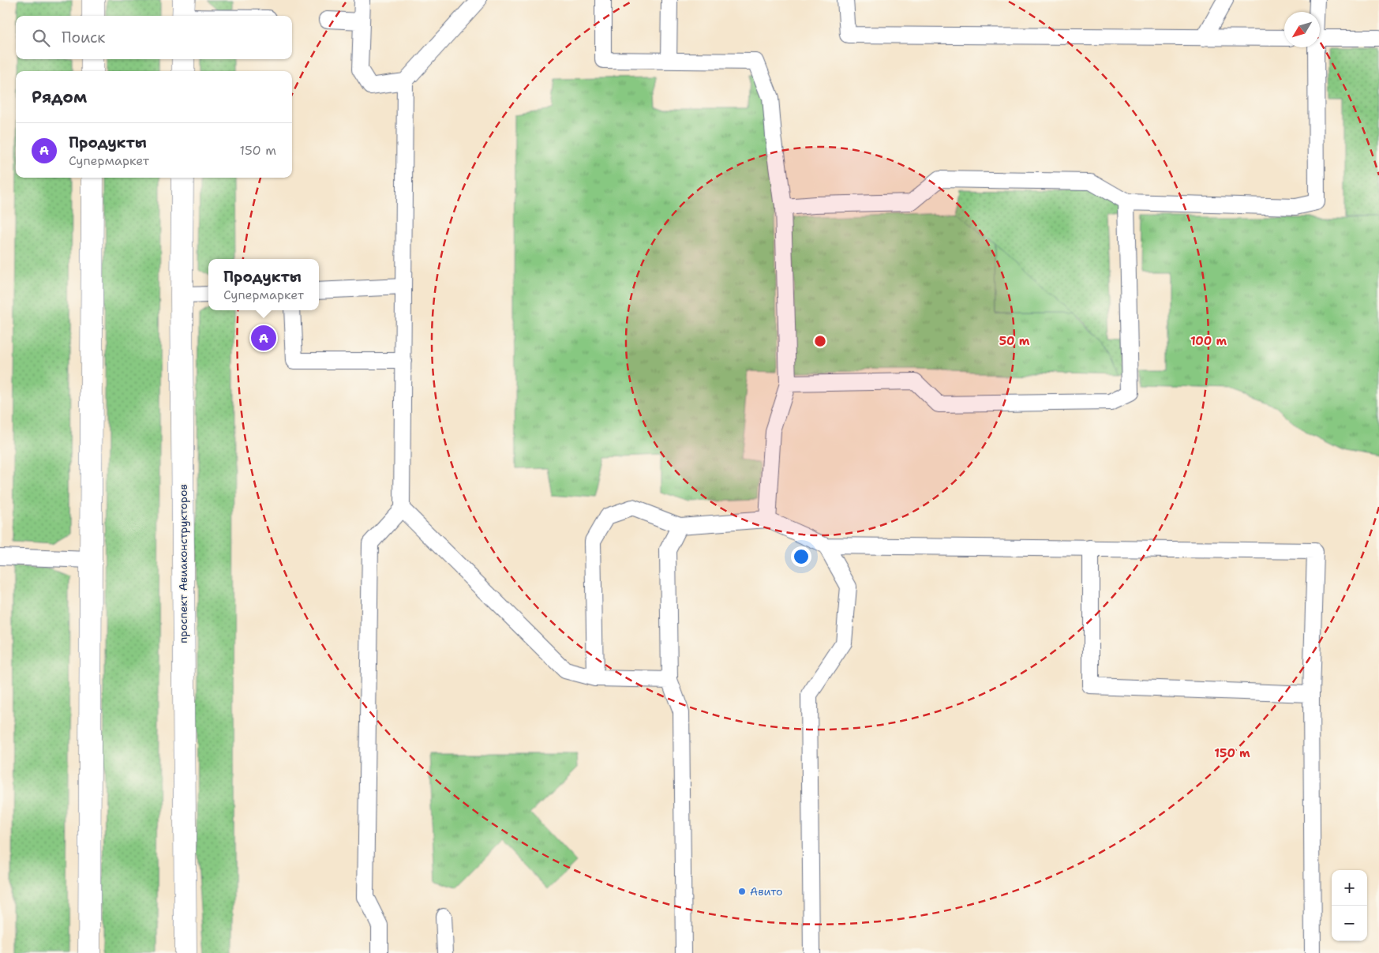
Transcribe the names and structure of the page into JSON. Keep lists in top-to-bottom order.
{
  "streets": {
    "street": ["проспект Авиаконструкторов"]
  },
  "places": ["Авито"],
  "north": "bottom left",
  "page": {
    "search": "Поиск",
    "heading": "Рядом",
    "list": [
      {
        "mark": "A",
        "name": "Продукты",
        "note": "Супермаркет",
        "value": "150 m"
      }
    ],
    "popup": ["Продукты", "Супермаркет"],
    "pins": "A",
    "map_buttons": ["+", "−"]
  },
  "rings": ["50 m", "100 m", "150 m"]
}
